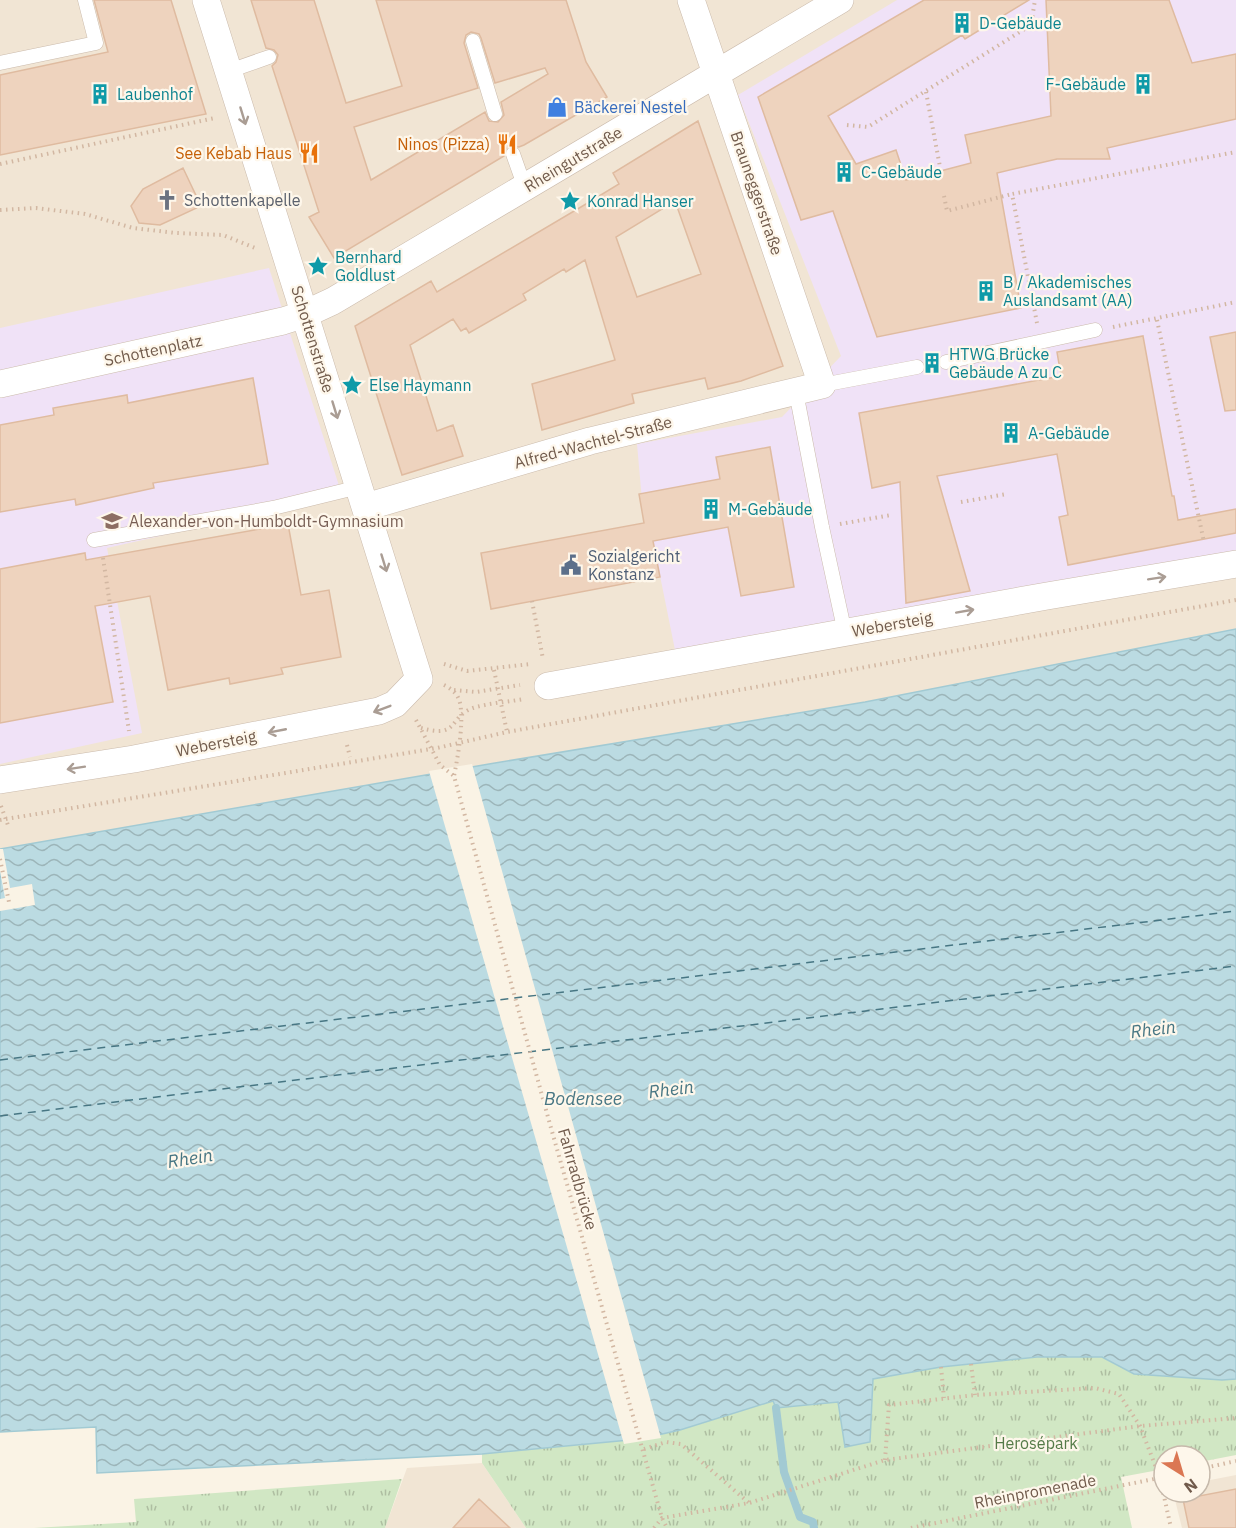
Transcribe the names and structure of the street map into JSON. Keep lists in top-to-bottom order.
{
  "streets": {
    "street": [
      "Rheingutstraße",
      "Brauneggerstraße",
      "Schottenstraße",
      "Schottenplatz",
      "Alfred-Wachtel-Straße",
      "Webersteig"
    ],
    "path": ["Fahrradbrücke", "Rheinpromenade"]
  },
  "crossings": [
    ["Rheingutstraße", "Brauneggerstraße"],
    ["Rheingutstraße", "Schottenstraße"],
    ["Rheingutstraße", "Schottenplatz"],
    ["Brauneggerstraße", "Alfred-Wachtel-Straße"],
    ["Schottenstraße", "Schottenplatz"],
    ["Schottenstraße", "Alfred-Wachtel-Straße"],
    ["Schottenstraße", "Webersteig"]
  ],
  "one_way": ["Schottenstraße"],
  "water": ["Rhein", "Bodensee"],
  "parks": ["Herosépark"],
  "places": {
    "building": [
      "D-Gebäude",
      "F-Gebäude",
      "Laubenhof",
      "C-Gebäude",
      "B / Akademisches Auslandsamt (AA)",
      "HTWG Brücke Gebäude A zu C",
      "A-Gebäude",
      "M-Gebäude"
    ],
    "shop": ["Bäckerei Nestel"],
    "restaurant": ["Ninos (Pizza)", "See Kebab Haus"],
    "church": ["Schottenkapelle"],
    "place": ["Konrad Hanser", "Bernhard Goldlust", "Else Haymann"],
    "school or university": ["Alexander-von-Humboldt-Gymnasium"],
    "public building": ["Sozialgericht Konstanz"]
  },
  "north": "bottom right"
}
